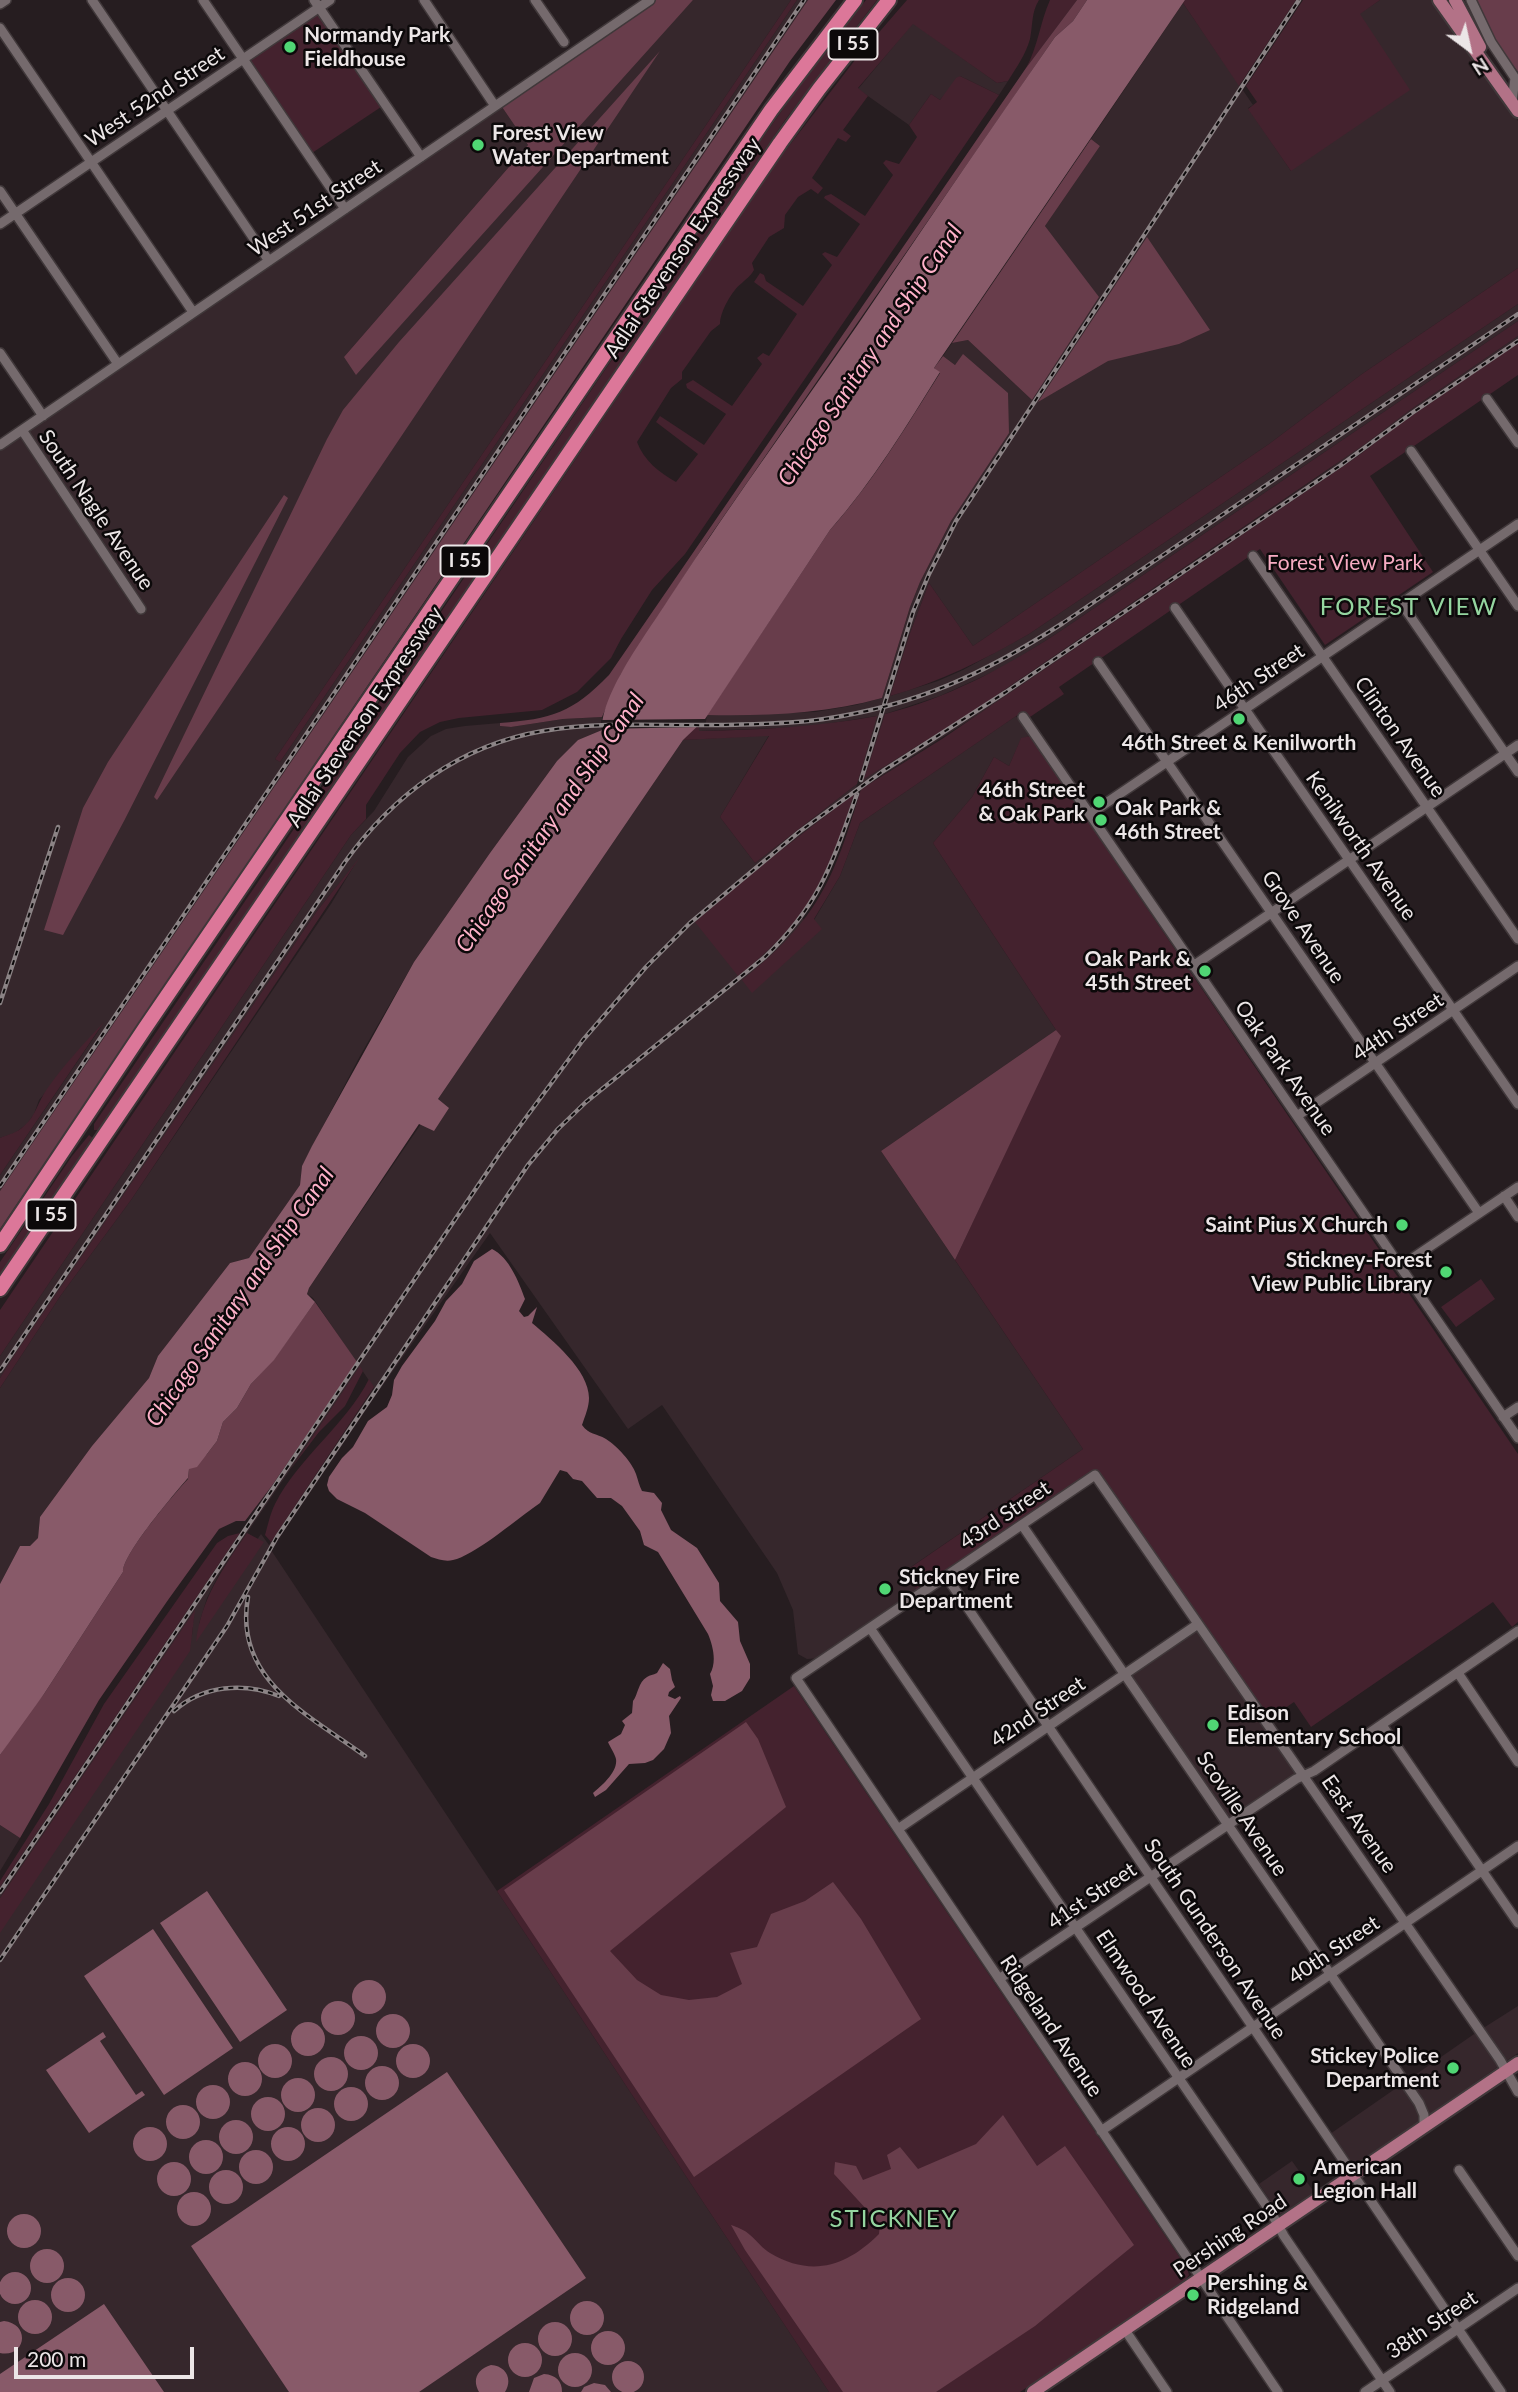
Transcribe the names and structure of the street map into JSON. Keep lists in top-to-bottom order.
{
  "streets": {
    "highway": ["I 55", "Adlai Stevenson Expressway"],
    "main road": ["Pershing Road"],
    "street": [
      "West 52nd Street",
      "West 51st Street",
      "South Nagle Avenue",
      "46th Street",
      "Clinton Avenue",
      "Kenilworth Avenue",
      "Grove Avenue",
      "44th Street",
      "Oak Park Avenue",
      "43rd Street",
      "42nd Street",
      "Scoville Avenue",
      "East Avenue",
      "41st Street",
      "South Gunderson Avenue",
      "40th Street",
      "Elmwood Avenue",
      "Ridgeland Avenue",
      "38th Street"
    ]
  },
  "crossings": [
    ["West 51st Street", "South Nagle Avenue"],
    ["46th Street", "Clinton Avenue"],
    ["46th Street", "Kenilworth Avenue"],
    ["46th Street", "Grove Avenue"],
    ["46th Street", "Oak Park Avenue"],
    ["Kenilworth Avenue", "44th Street"],
    ["Grove Avenue", "44th Street"],
    ["44th Street", "Oak Park Avenue"],
    ["43rd Street", "Scoville Avenue"],
    ["43rd Street", "East Avenue"],
    ["43rd Street", "South Gunderson Avenue"],
    ["43rd Street", "Elmwood Avenue"],
    ["43rd Street", "Ridgeland Avenue"],
    ["42nd Street", "Scoville Avenue"],
    ["42nd Street", "East Avenue"],
    ["42nd Street", "South Gunderson Avenue"],
    ["42nd Street", "Elmwood Avenue"],
    ["42nd Street", "Ridgeland Avenue"],
    ["Scoville Avenue", "41st Street"],
    ["Scoville Avenue", "40th Street"],
    ["Scoville Avenue", "Pershing Road"],
    ["East Avenue", "41st Street"],
    ["East Avenue", "40th Street"],
    ["East Avenue", "Pershing Road"],
    ["41st Street", "South Gunderson Avenue"],
    ["41st Street", "Elmwood Avenue"],
    ["41st Street", "Ridgeland Avenue"],
    ["South Gunderson Avenue", "40th Street"],
    ["South Gunderson Avenue", "Pershing Road"],
    ["South Gunderson Avenue", "38th Street"],
    ["40th Street", "Elmwood Avenue"],
    ["40th Street", "Ridgeland Avenue"],
    ["Elmwood Avenue", "Pershing Road"],
    ["Elmwood Avenue", "38th Street"],
    ["Ridgeland Avenue", "Pershing Road"]
  ],
  "districts": ["FOREST VIEW", "STICKNEY"],
  "water": ["Chicago Sanitary and Ship Canal"],
  "parks": ["Forest View Park"],
  "places": [
    "Normandy Park Fieldhouse",
    "Forest View Water Department",
    "46th Street & Kenilworth",
    "46th Street & Oak Park",
    "Oak Park & 46th Street",
    "Oak Park & 45th Street",
    "Saint Pius X Church",
    "Stickney-Forest View Public Library",
    "Stickney Fire Department",
    "Edison Elementary School",
    "Stickey Police Department",
    "American Legion Hall",
    "Pershing & Ridgeland"
  ],
  "scale_bar": "200 m",
  "north": "bottom right"
}
